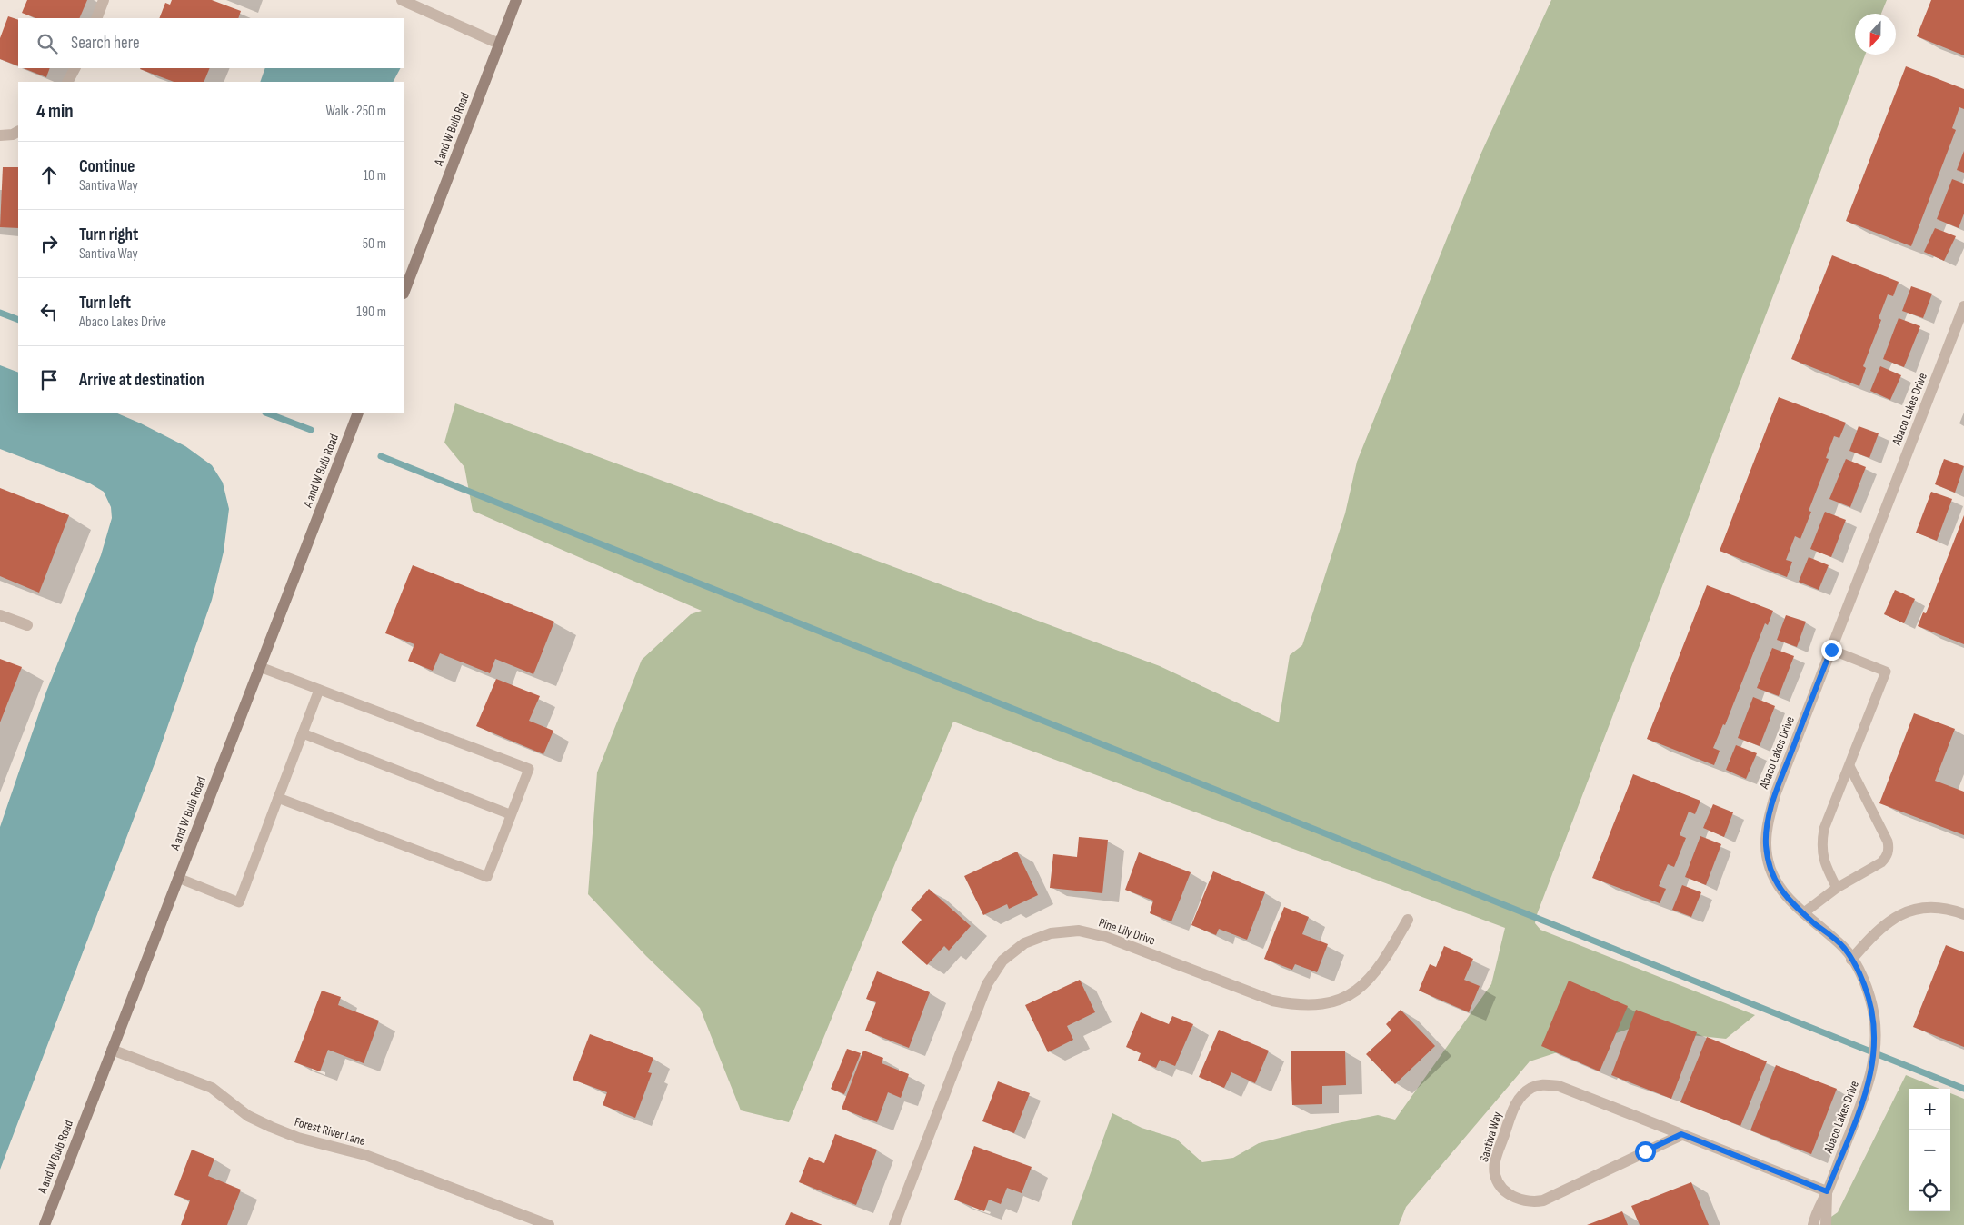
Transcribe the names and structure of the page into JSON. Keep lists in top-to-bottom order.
{
  "streets": {
    "street": [
      "A and W Bulb Road",
      "Abaco Lakes Drive",
      "Pine Lily Drive",
      "Forest River Lane",
      "Santiva Way"
    ]
  },
  "crossings": [
    ["A and W Bulb Road", "Forest River Lane"],
    ["Abaco Lakes Drive", "Santiva Way"]
  ],
  "north": "bottom",
  "page": {
    "search": "Search here",
    "heading": ["4 min", "Walk · 250 m"],
    "list": [
      ["Continue", "Santiva Way", "10 m"],
      ["Turn right", "Santiva Way", "50 m"],
      ["Turn left", "Abaco Lakes Drive", "190 m"],
      "Arrive at destination"
    ],
    "map_buttons": ["+", "−"]
  }
}
